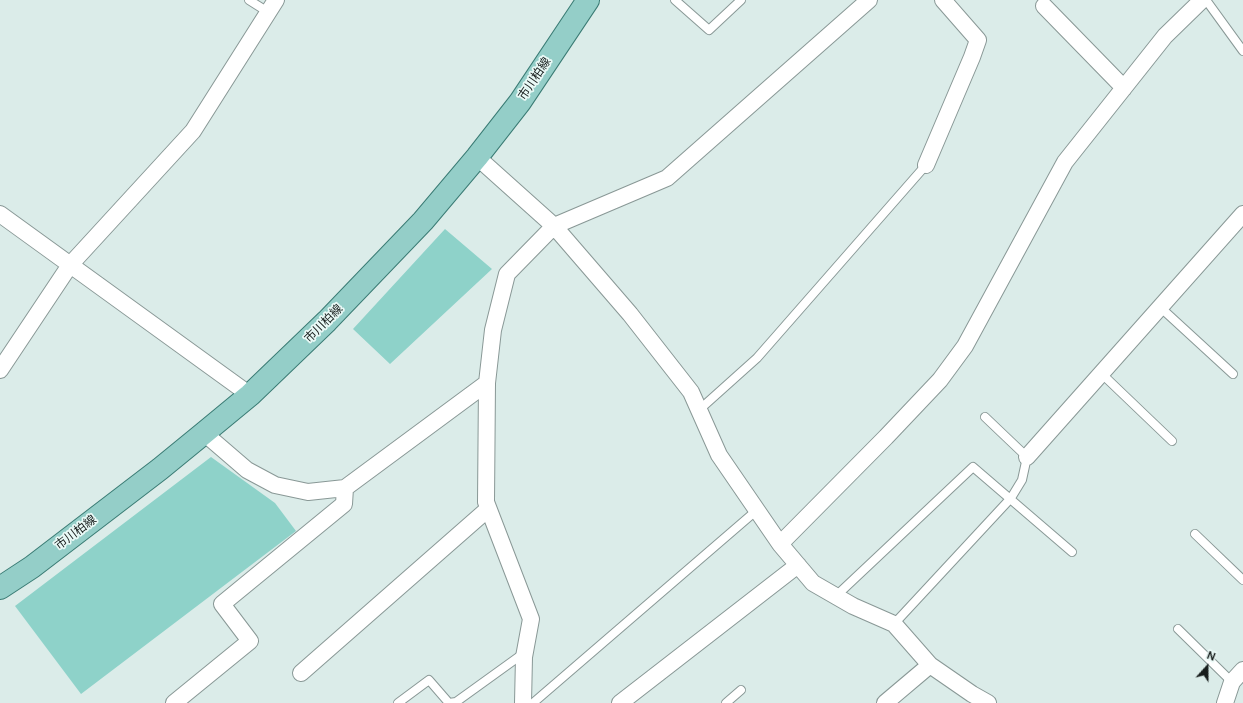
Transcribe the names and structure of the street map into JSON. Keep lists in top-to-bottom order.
{
  "streets": {
    "main road": ["市川柏線"]
  },
  "north": "top"
}
